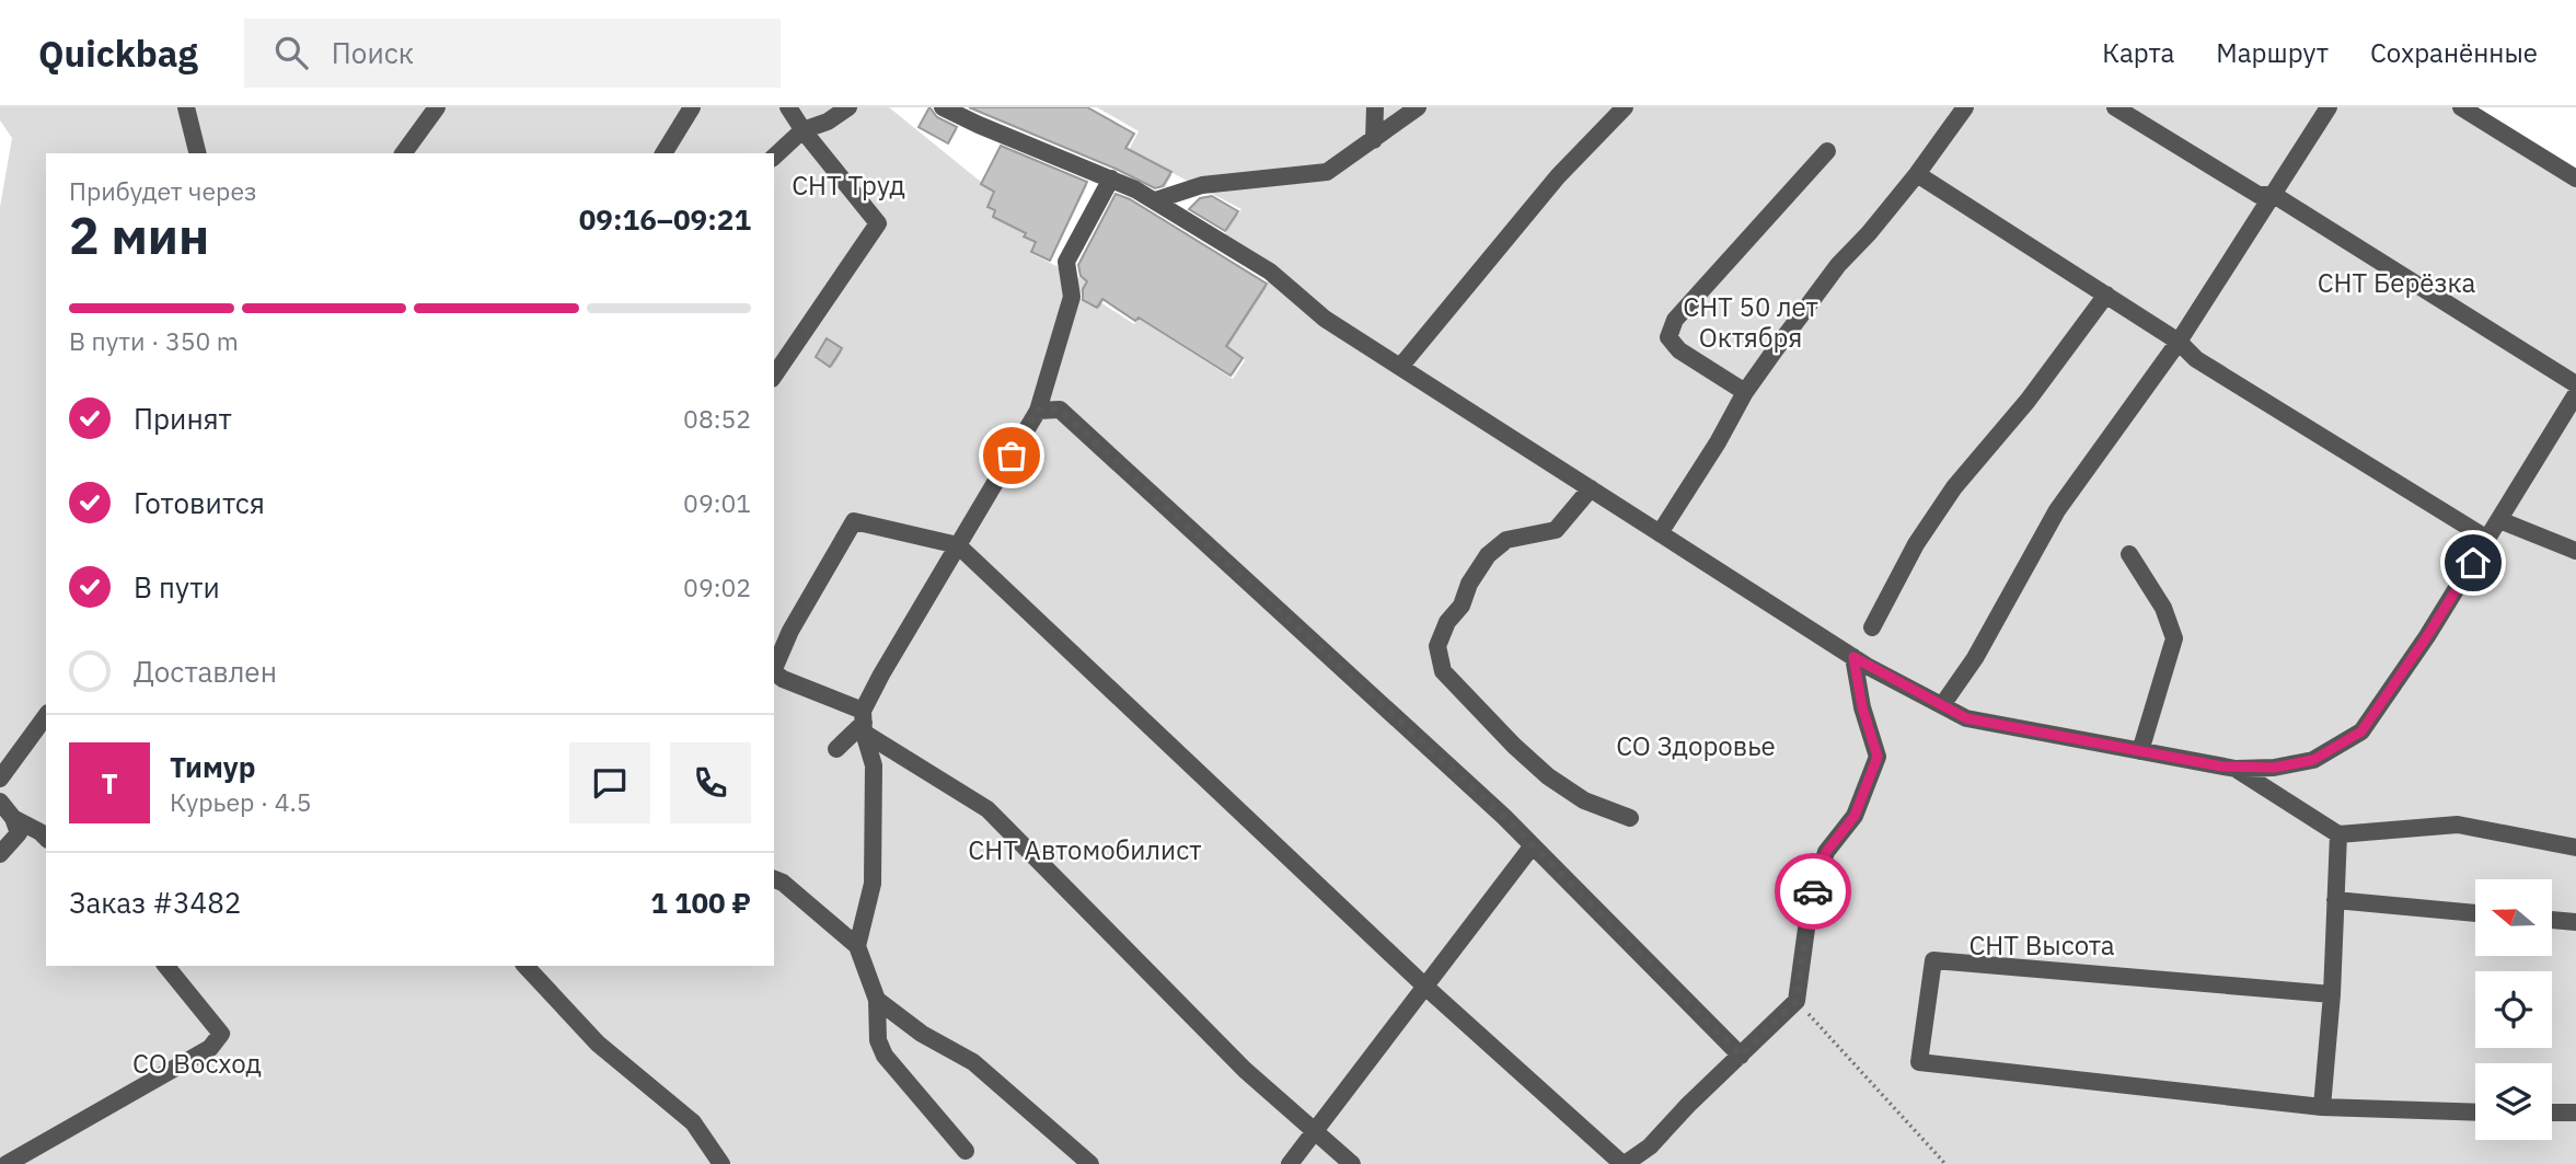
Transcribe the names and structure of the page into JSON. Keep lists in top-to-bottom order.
{
  "parks": [
    "СНТ Труд",
    "СНТ Берёзка",
    "СНТ 50 лет Октября",
    "СО Здоровье",
    "СНТ Автомобилист",
    "СНТ Высота",
    "СО Восход"
  ],
  "north": "left",
  "page": {
    "header": "Quickbag",
    "search": "Поиск",
    "nav": ["Карта", "Маршрут", "Сохранённые"],
    "heading": ["2 мин", "Прибудет через", "09:16–09:21"],
    "panel": [
      "Тимур",
      "Курьер · 4.5",
      "Заказ #3482",
      "1 100 ₽"
    ],
    "bar": "В пути · 350 m",
    "list": [
      ["Принят", "08:52"],
      ["Готовится", "09:01"],
      ["В пути", "09:02"],
      "Доставлен"
    ],
    "round": "Т"
  }
}
